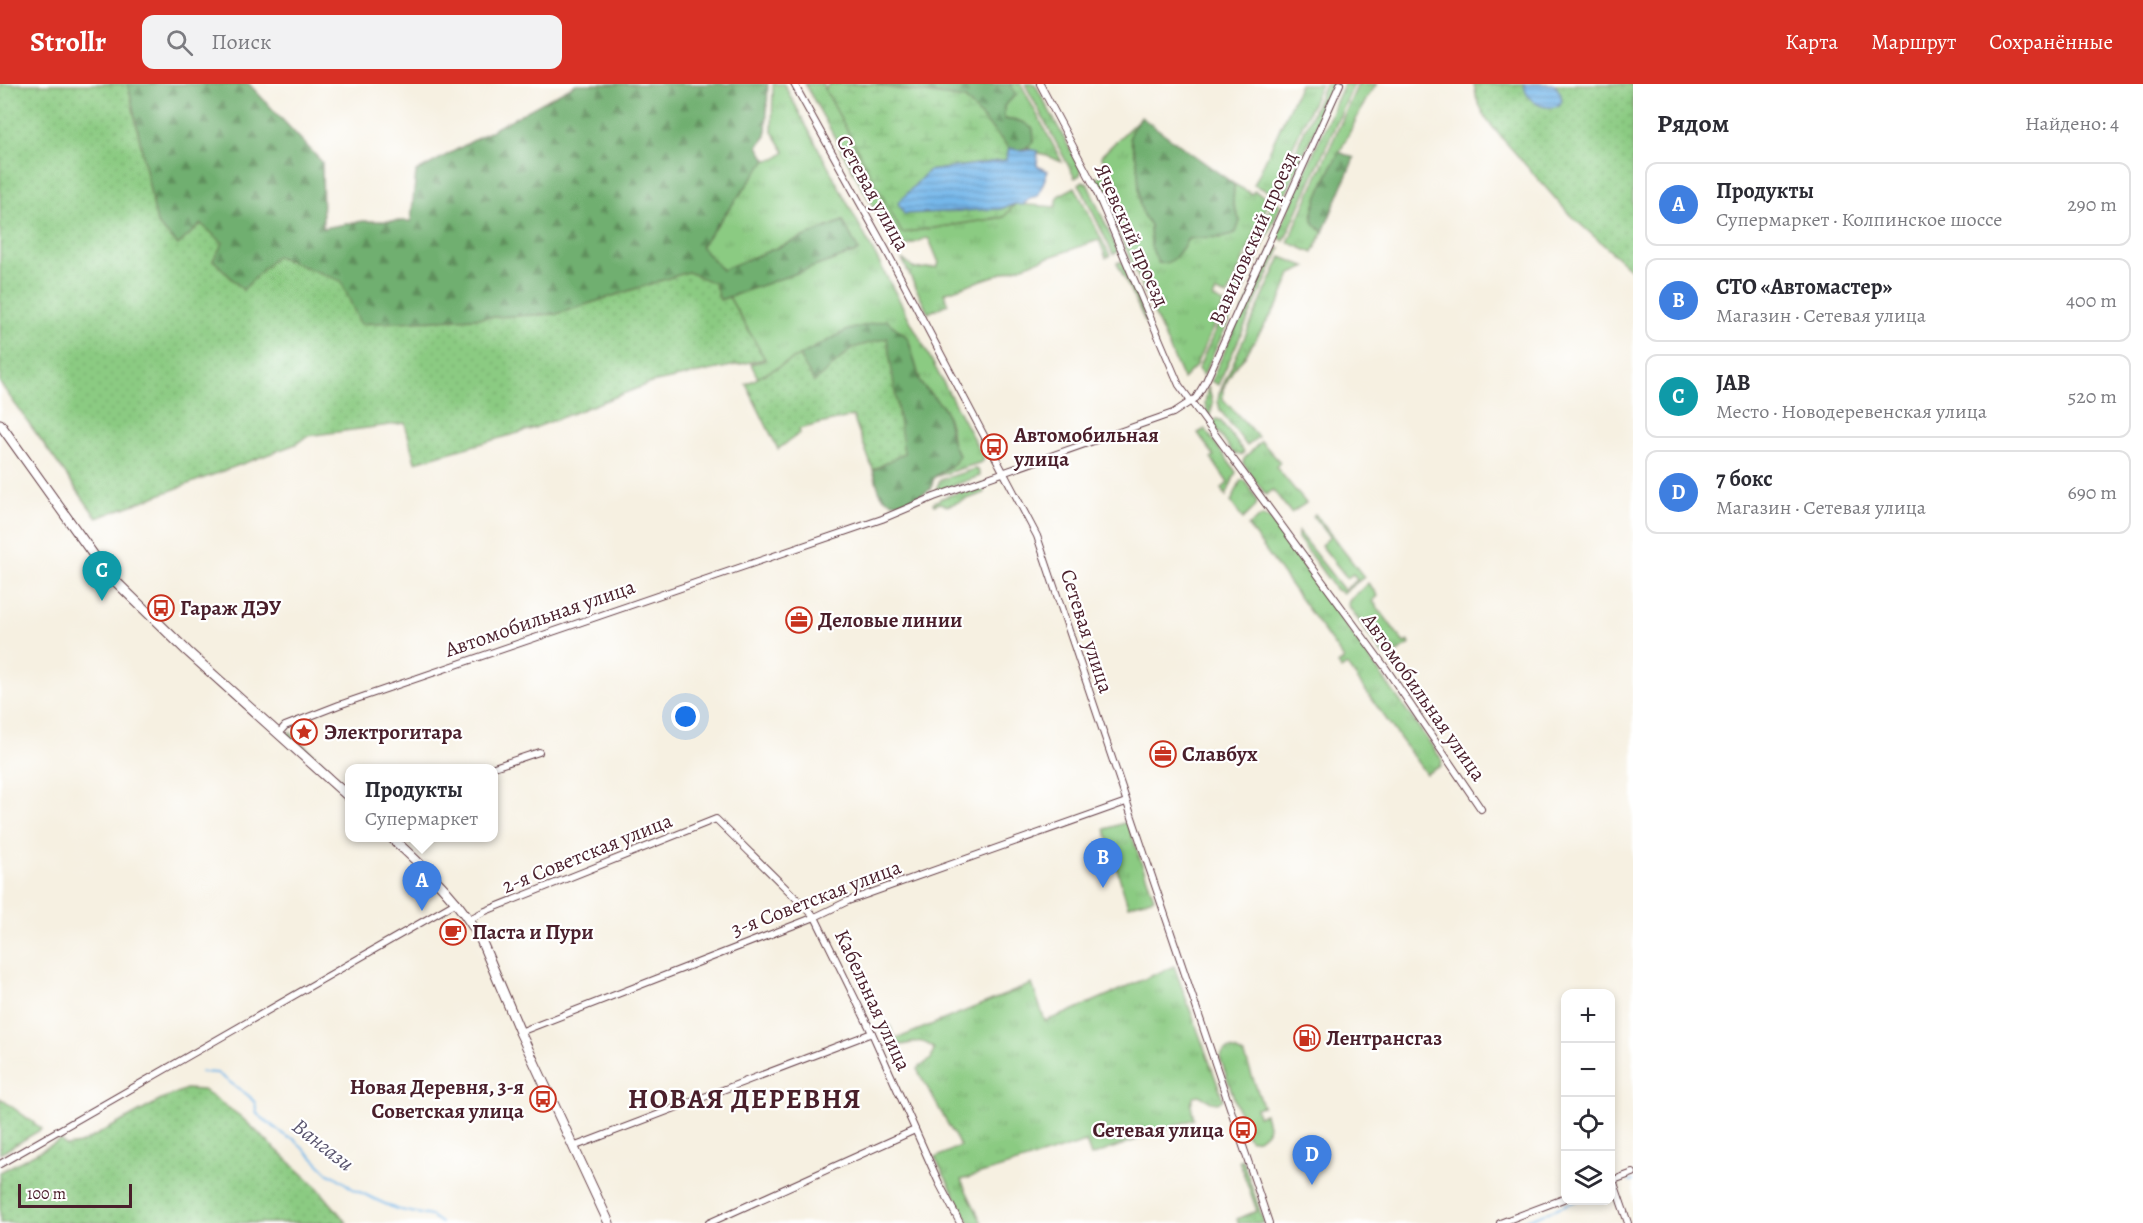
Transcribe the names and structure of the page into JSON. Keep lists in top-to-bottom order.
{
  "streets": {
    "street": [
      "Сетевая улица",
      "Ячевский проезд",
      "Вавиловский проезд",
      "Автомобильная улица",
      "2-я Советская улица",
      "3-я Советская улица",
      "Кабельная улица"
    ]
  },
  "crossings": [
    ["Сетевая улица", "Автомобильная улица"],
    ["Сетевая улица", "3-я Советская улица"],
    ["Ячевский проезд", "Вавиловский проезд"],
    ["Ячевский проезд", "Автомобильная улица"],
    ["Вавиловский проезд", "Автомобильная улица"],
    ["2-я Советская улица", "Кабельная улица"],
    ["3-я Советская улица", "Кабельная улица"]
  ],
  "districts": ["НОВАЯ ДЕРЕВНЯ"],
  "water": ["Вангази"],
  "places": {
    "bus stop": [
      "Автомобильная улица",
      "Гараж ДЭУ",
      "Новая Деревня, 3-я Советская улица",
      "Сетевая улица"
    ],
    "office": ["Деловые линии", "Славбух"],
    "place": ["Электрогитара"],
    "cafe": ["Паста и Пури"],
    "fuel station": ["Лентрансгаз"]
  },
  "scale_bar": "100 m",
  "page": {
    "header": "Strollr",
    "search": "Поиск",
    "nav": ["Карта", "Маршрут", "Сохранённые"],
    "heading": ["Рядом", "Найдено: 4"],
    "list": [
      {
        "mark": "A",
        "name": "Продукты",
        "note": "Супермаркет · Колпинское шоссе",
        "value": "290 m"
      },
      {
        "mark": "B",
        "name": "СТО «Автомастер»",
        "note": "Магазин · Сетевая улица",
        "value": "400 m"
      },
      {
        "mark": "C",
        "name": "JAB",
        "note": "Место · Новодеревенская улица",
        "value": "520 m"
      },
      {
        "mark": "D",
        "name": "7 бокс",
        "note": "Магазин · Сетевая улица",
        "value": "690 m"
      }
    ],
    "pins": [
      "C",
      "B",
      "A",
      "D"
    ],
    "popup": ["Продукты", "Супермаркет"],
    "map_buttons": ["+", "−"],
    "scale": "100 m"
  }
}
